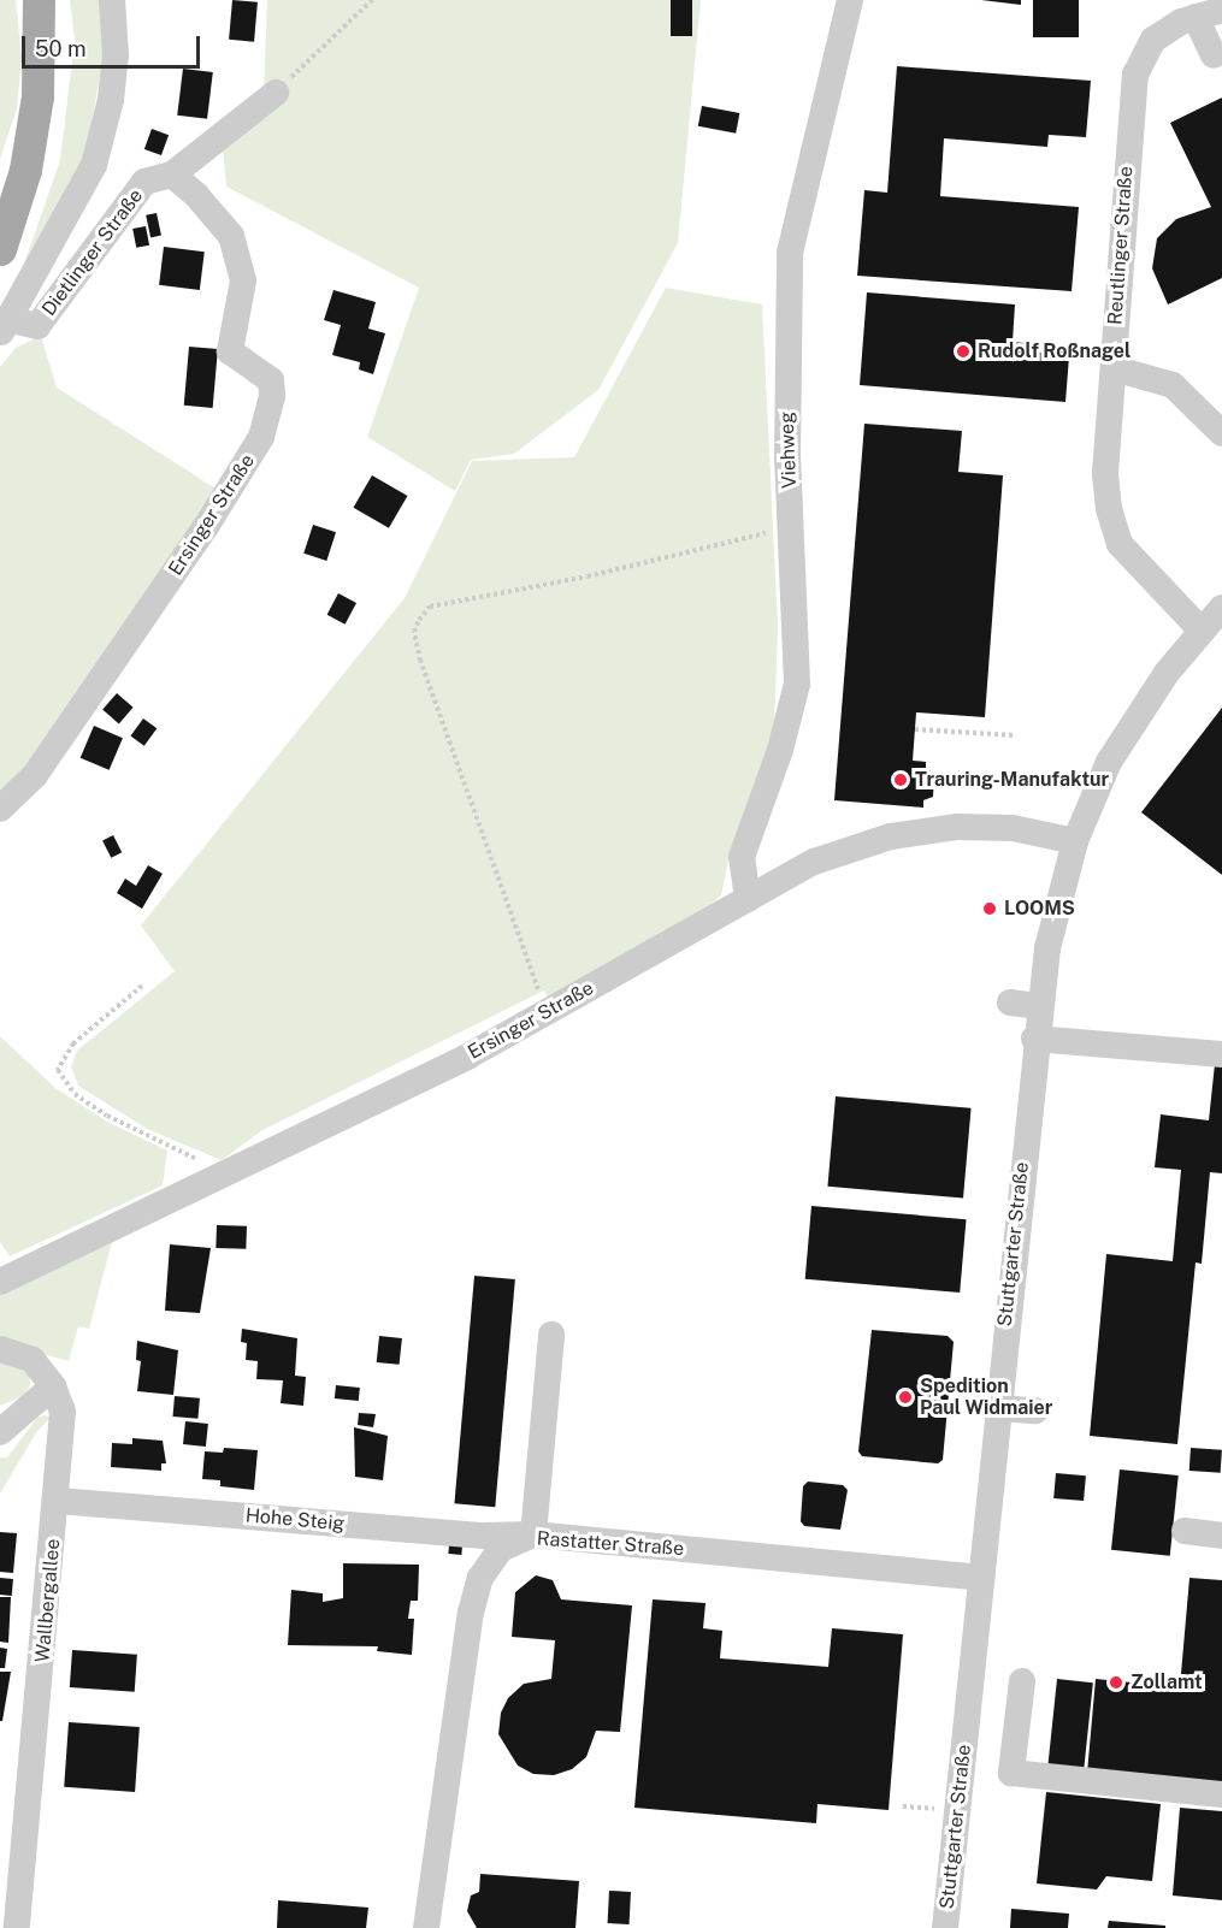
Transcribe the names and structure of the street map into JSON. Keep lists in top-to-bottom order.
{
  "streets": {
    "street": [
      "Reutlinger Straße",
      "Dietlinger Straße",
      "Viehweg",
      "Ersinger Straße",
      "Stuttgarter Straße",
      "Hohe Steig",
      "Rastatter Straße",
      "Wallbergallee"
    ]
  },
  "crossings": [
    ["Reutlinger Straße", "Stuttgarter Straße"],
    ["Dietlinger Straße", "Ersinger Straße"],
    ["Viehweg", "Ersinger Straße"],
    ["Ersinger Straße", "Stuttgarter Straße"],
    ["Stuttgarter Straße", "Rastatter Straße"],
    ["Hohe Steig", "Rastatter Straße"],
    ["Hohe Steig", "Wallbergallee"]
  ],
  "places": [
    "Rudolf Roßnagel",
    "Trauring-Manufaktur",
    "LOOMS",
    "Spedition Paul Widmaier",
    "Zollamt"
  ],
  "scale_bar": "50 m"
}
